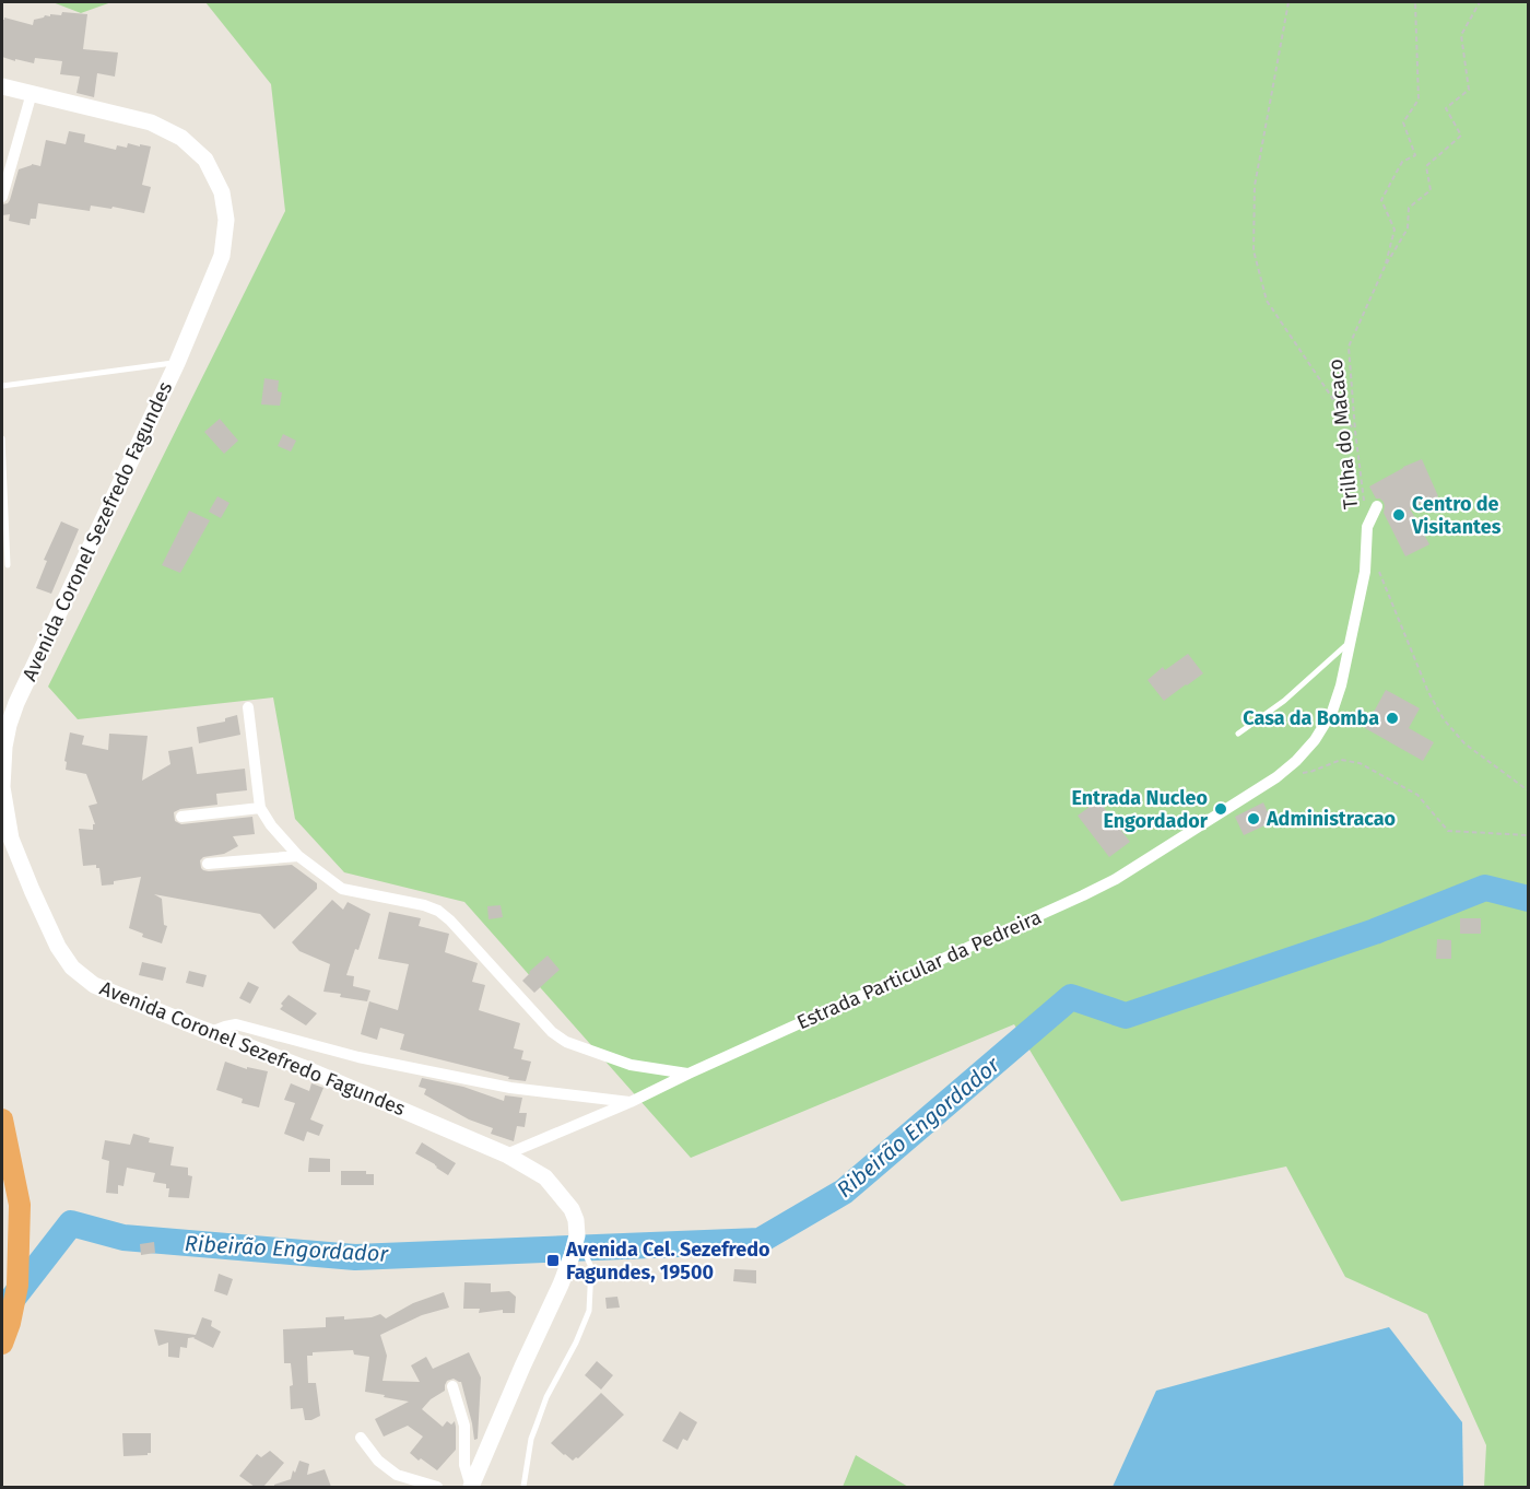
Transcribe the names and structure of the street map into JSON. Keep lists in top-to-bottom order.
{
  "streets": {
    "main road": ["Avenida Coronel Sezefredo Fagundes"],
    "street": ["Estrada Particular da Pedreira"],
    "path": ["Trilha do Macaco"]
  },
  "crossings": [
    ["Trilha do Macaco", "Estrada Particular da Pedreira"],
    ["Avenida Coronel Sezefredo Fagundes", "Estrada Particular da Pedreira"]
  ],
  "water": ["Ribeirão Engordador"],
  "places": {
    "other": [
      "Centro de Visitantes",
      "Casa da Bomba",
      "Entrada Nucleo Engordador",
      "Administracao"
    ],
    "transit": ["Avenida Cel. Sezefredo Fagundes, 19500"]
  }
}
